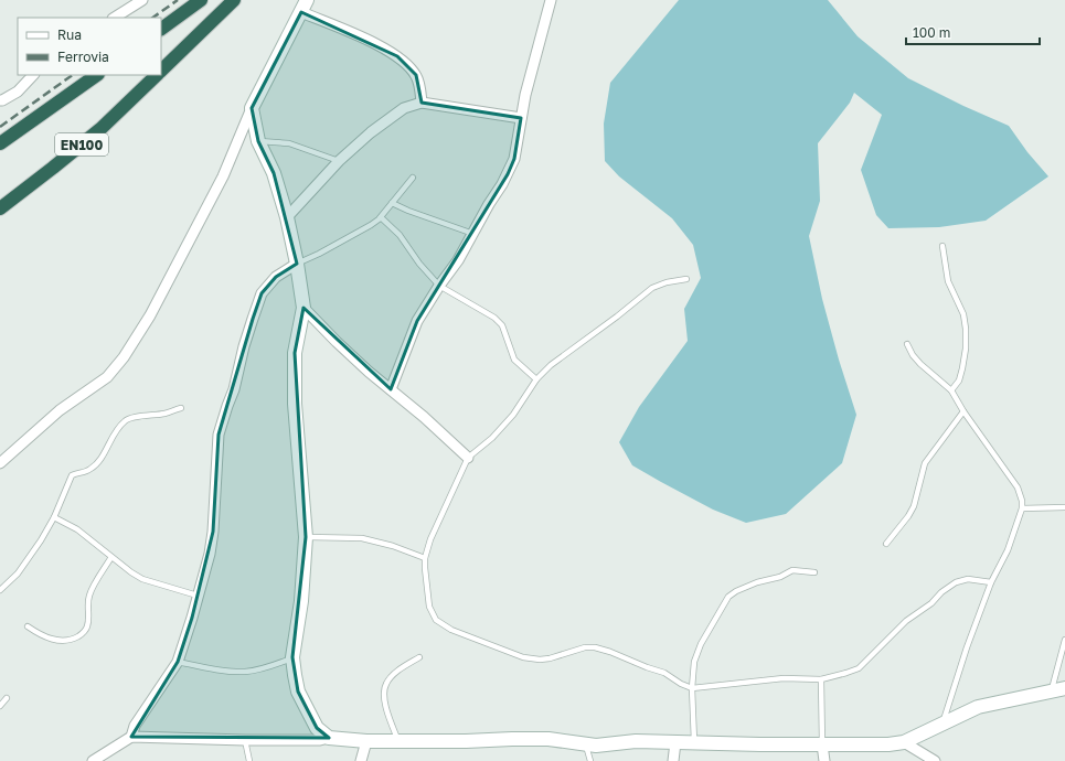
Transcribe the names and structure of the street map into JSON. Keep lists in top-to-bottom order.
{
  "streets": {
    "highway": ["EN100"]
  },
  "legend": ["Rua", "Ferrovia"],
  "scale_bar": "100 m"
}
